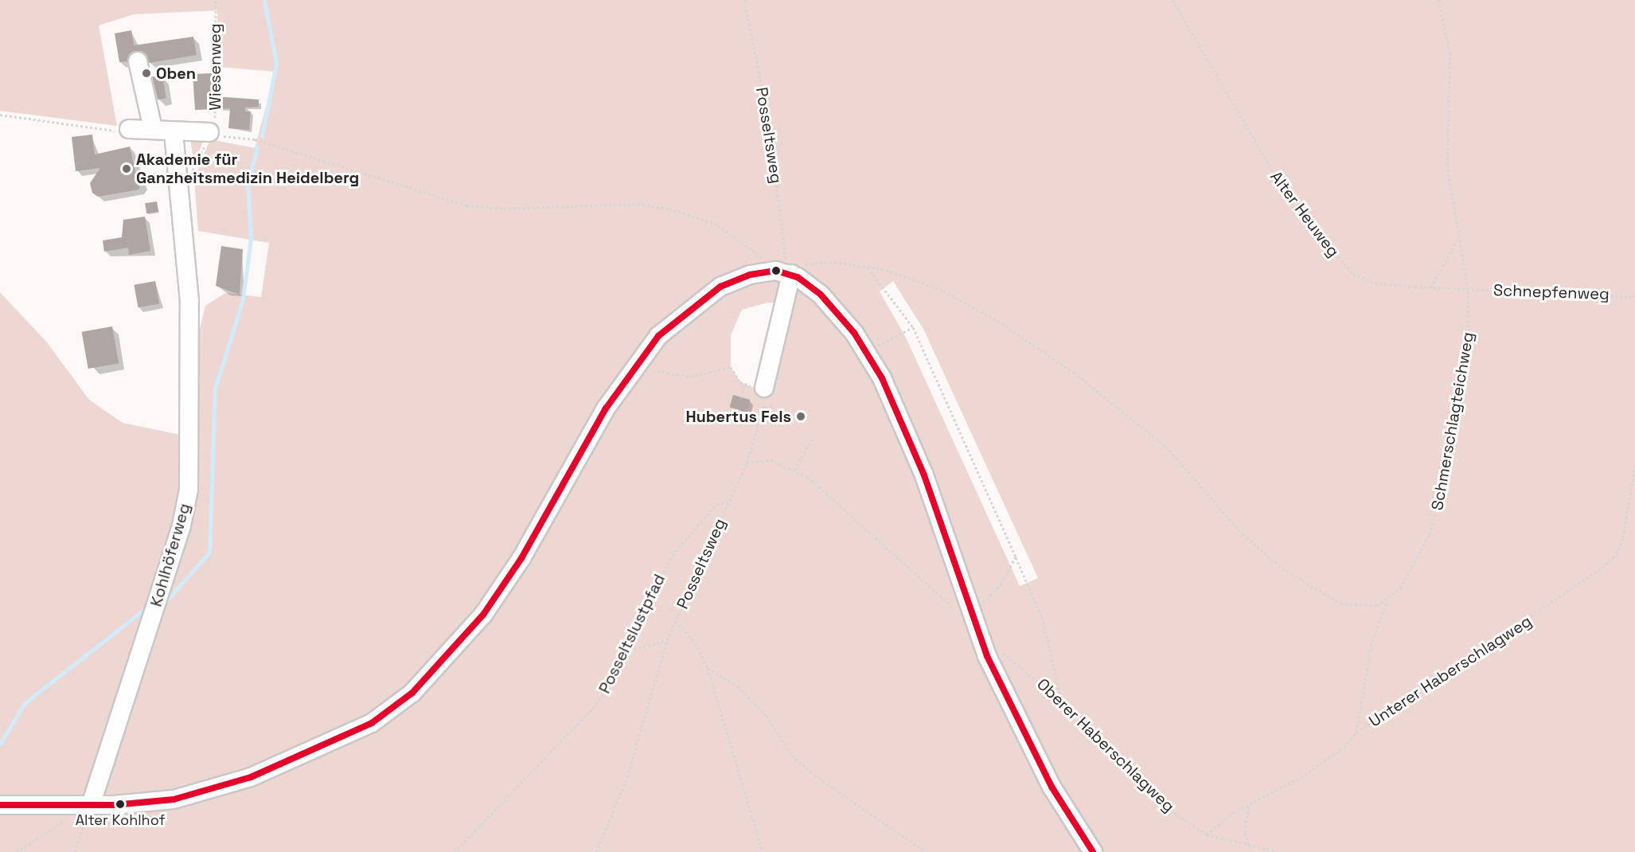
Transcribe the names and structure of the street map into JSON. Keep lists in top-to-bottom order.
{
  "streets": {
    "street": ["Kohlhöferweg"],
    "path": [
      "Wiesenweg",
      "Posseltsweg",
      "Alter Heuweg",
      "Schnepfenweg",
      "Schmerschlagteichweg",
      "Posseltslustpfad",
      "Unterer Haberschlagweg",
      "Oberer Haberschlagweg"
    ]
  },
  "crossings": [
    ["Wiesenweg", "Kohlhöferweg"],
    ["Posseltsweg", "Posseltslustpfad"],
    ["Alter Heuweg", "Schnepfenweg"],
    ["Alter Heuweg", "Schmerschlagteichweg"],
    ["Schnepfenweg", "Schmerschlagteichweg"],
    ["Schmerschlagteichweg", "Unterer Haberschlagweg"],
    ["Unterer Haberschlagweg", "Oberer Haberschlagweg"]
  ],
  "places": [
    "Oben",
    "Akademie für Ganzheitsmedizin Heidelberg",
    "Hubertus Fels",
    "Alter Kohlhof"
  ]
}
